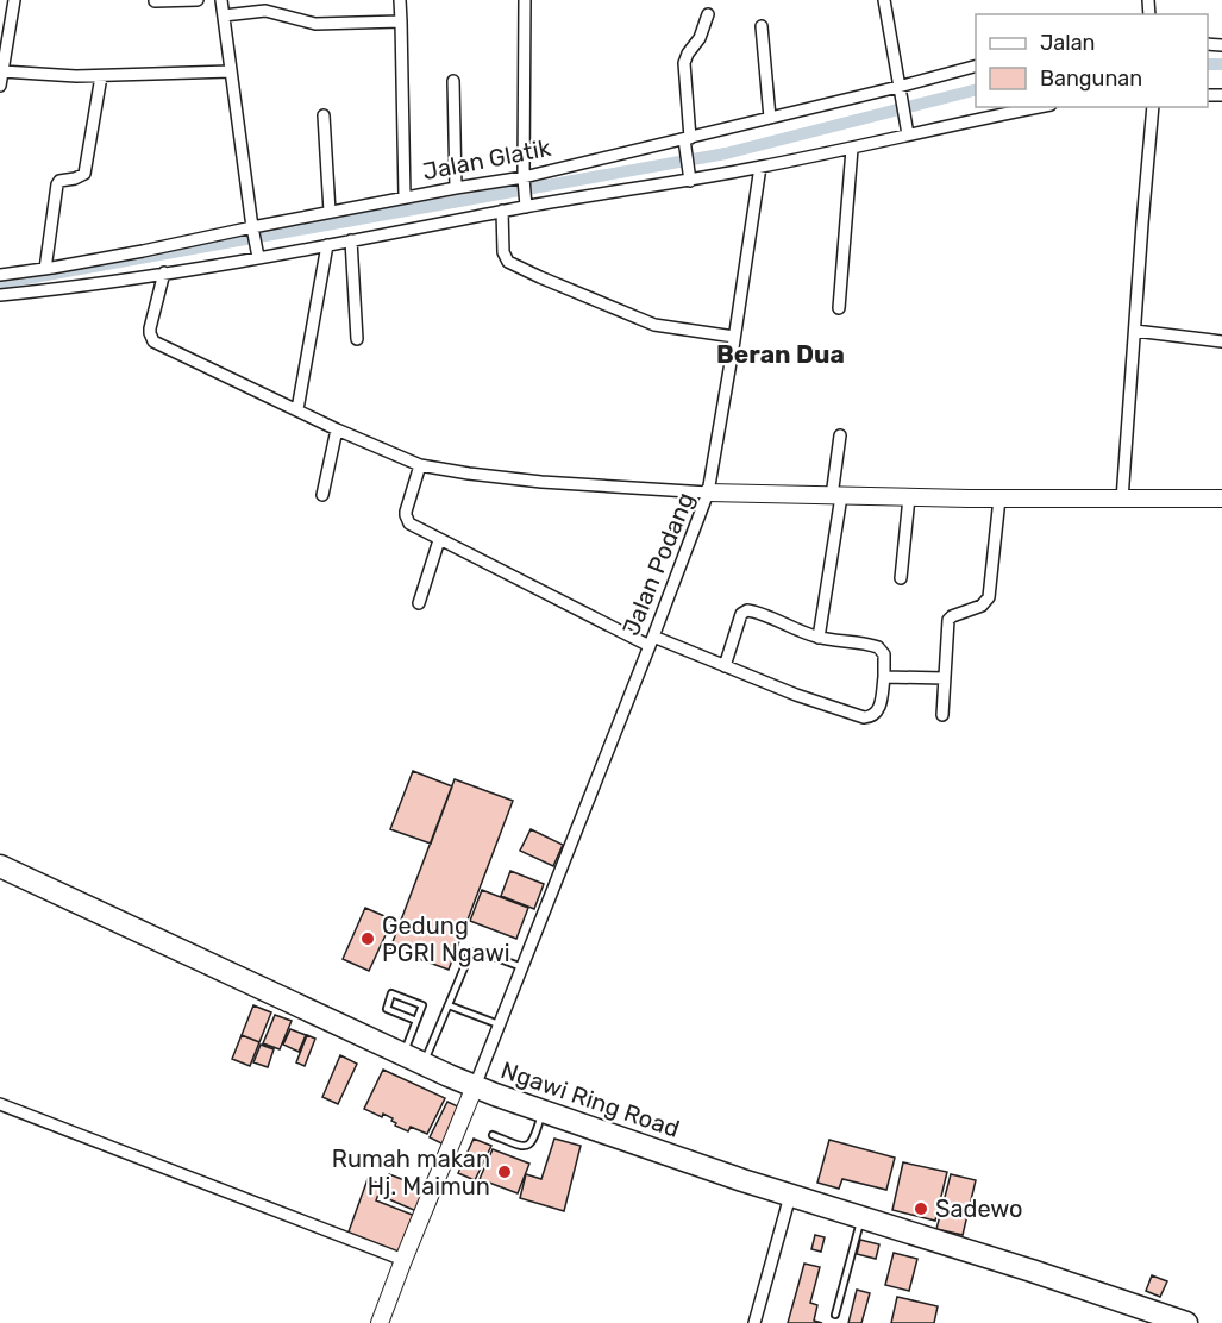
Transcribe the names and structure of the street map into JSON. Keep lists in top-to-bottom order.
{
  "streets": {
    "highway": ["Ngawi Ring Road"],
    "street": ["Jalan Glatik", "Jalan Podang"]
  },
  "crossings": [
    ["Jalan Podang", "Ngawi Ring Road"]
  ],
  "districts": ["Beran Dua"],
  "places": ["Gedung PGRI Ngawi", "Rumah makan Hj. Maimun", "Sadewo"],
  "legend": ["Jalan", "Bangunan"]
}
